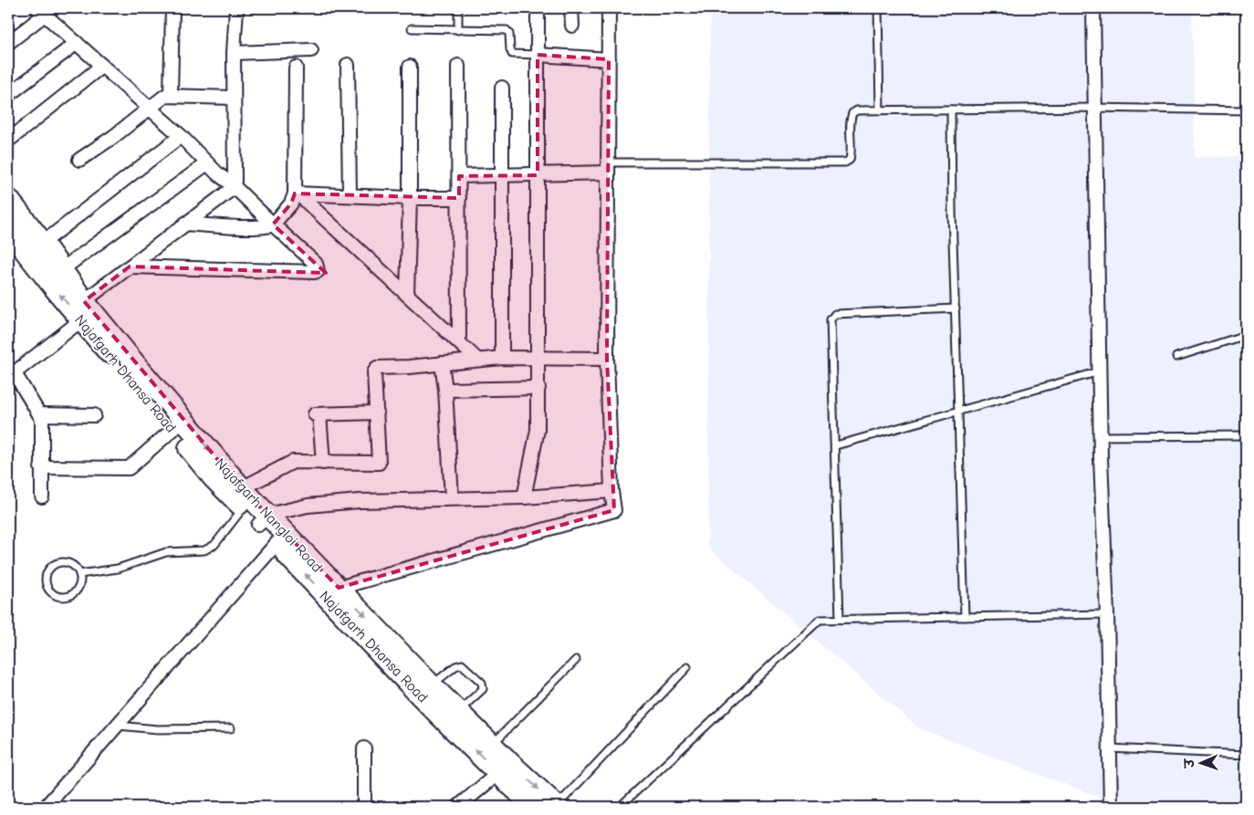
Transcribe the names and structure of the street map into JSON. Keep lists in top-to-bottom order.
{
  "streets": {
    "main road": ["Najafgarh Dhansa Road", "Najafgarh Nangloi Road"]
  },
  "crossings": [
    ["Najafgarh Dhansa Road", "Najafgarh Nangloi Road"]
  ],
  "one_way": ["Najafgarh Dhansa Road", "Najafgarh Nangloi Road"],
  "north": "left"
}
